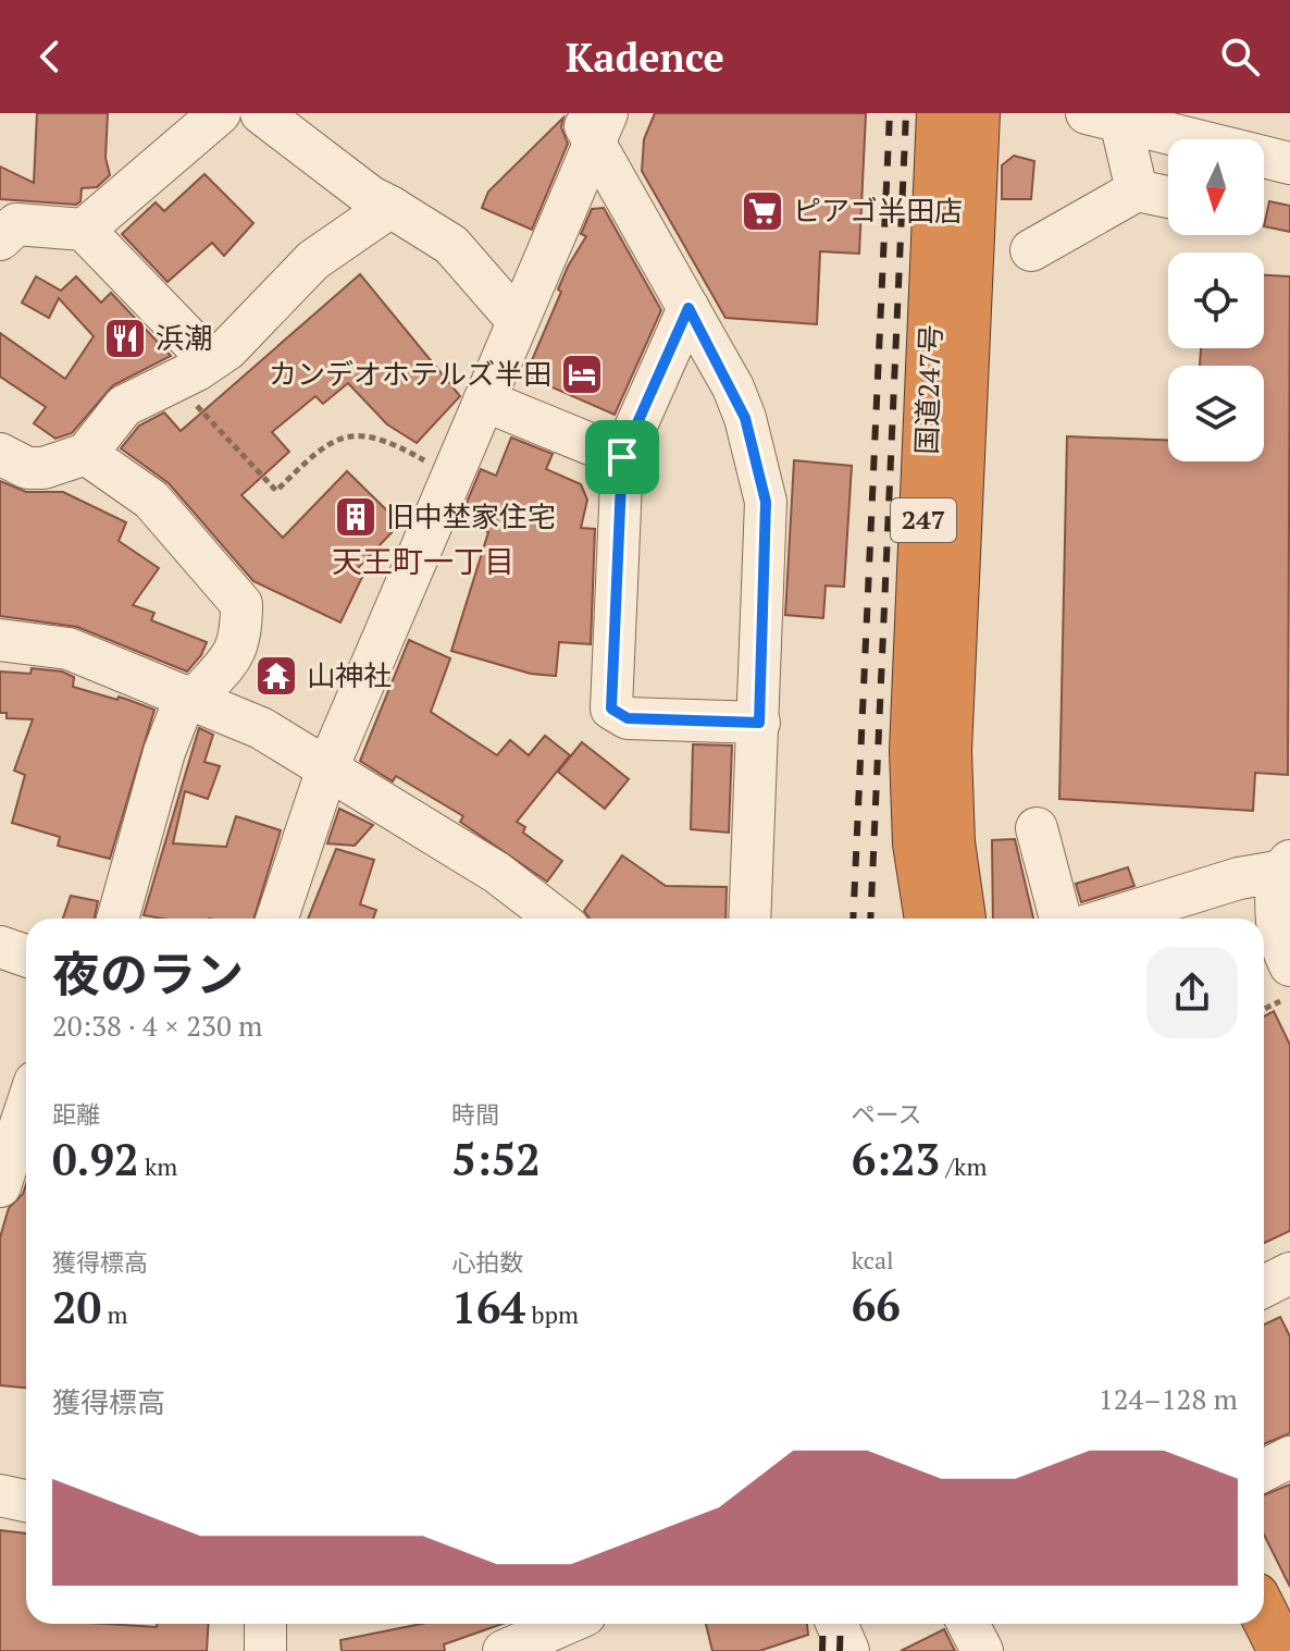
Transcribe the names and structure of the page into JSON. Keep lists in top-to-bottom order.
{
  "streets": {
    "highway": ["国道247号", "247"]
  },
  "districts": ["天王町一丁目"],
  "places": {
    "supermarket": ["ピアゴ半田店"],
    "restaurant": ["浜潮"],
    "hotel": ["カンデオホテルズ半田"],
    "building": ["旧中埜家住宅"],
    "temple": ["山神社"]
  },
  "north": "bottom",
  "page": {
    "header": "Kadence",
    "heading": ["夜のラン", "20:38 · 4 × 230 m"],
    "stats": [
      ["距離", "0.92 km"],
      ["時間", "5:52"],
      ["ペース", "6:23 /km"],
      ["獲得標高", "20 m"],
      ["心拍数", "164 bpm"],
      ["kcal", "66"]
    ],
    "chart": ["獲得標高", "124–128 m"]
  }
}
